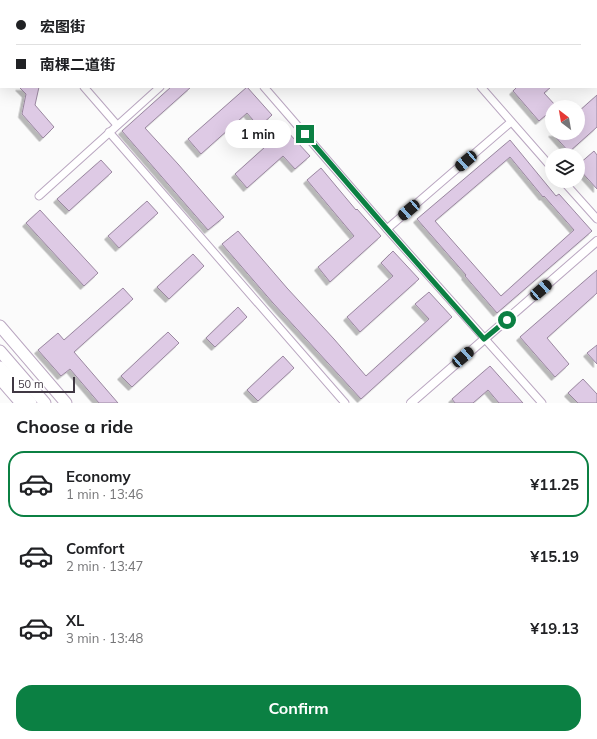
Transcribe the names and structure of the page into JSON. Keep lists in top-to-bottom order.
{
  "scale_bar": "50 m",
  "north": "top left",
  "page": {
    "banner": ["宏图街", "南棵二道街"],
    "bubble": "1 min",
    "scale": "50 m",
    "heading": "Choose a ride",
    "list": [
      {
        "name": "Economy",
        "note": "1 min · 13:46",
        "value": "¥11.25"
      },
      {
        "name": "Comfort",
        "note": "2 min · 13:47",
        "value": "¥15.19"
      },
      {
        "name": "XL",
        "note": "3 min · 13:48",
        "value": "¥19.13"
      }
    ],
    "buttons": "Confirm"
  }
}
